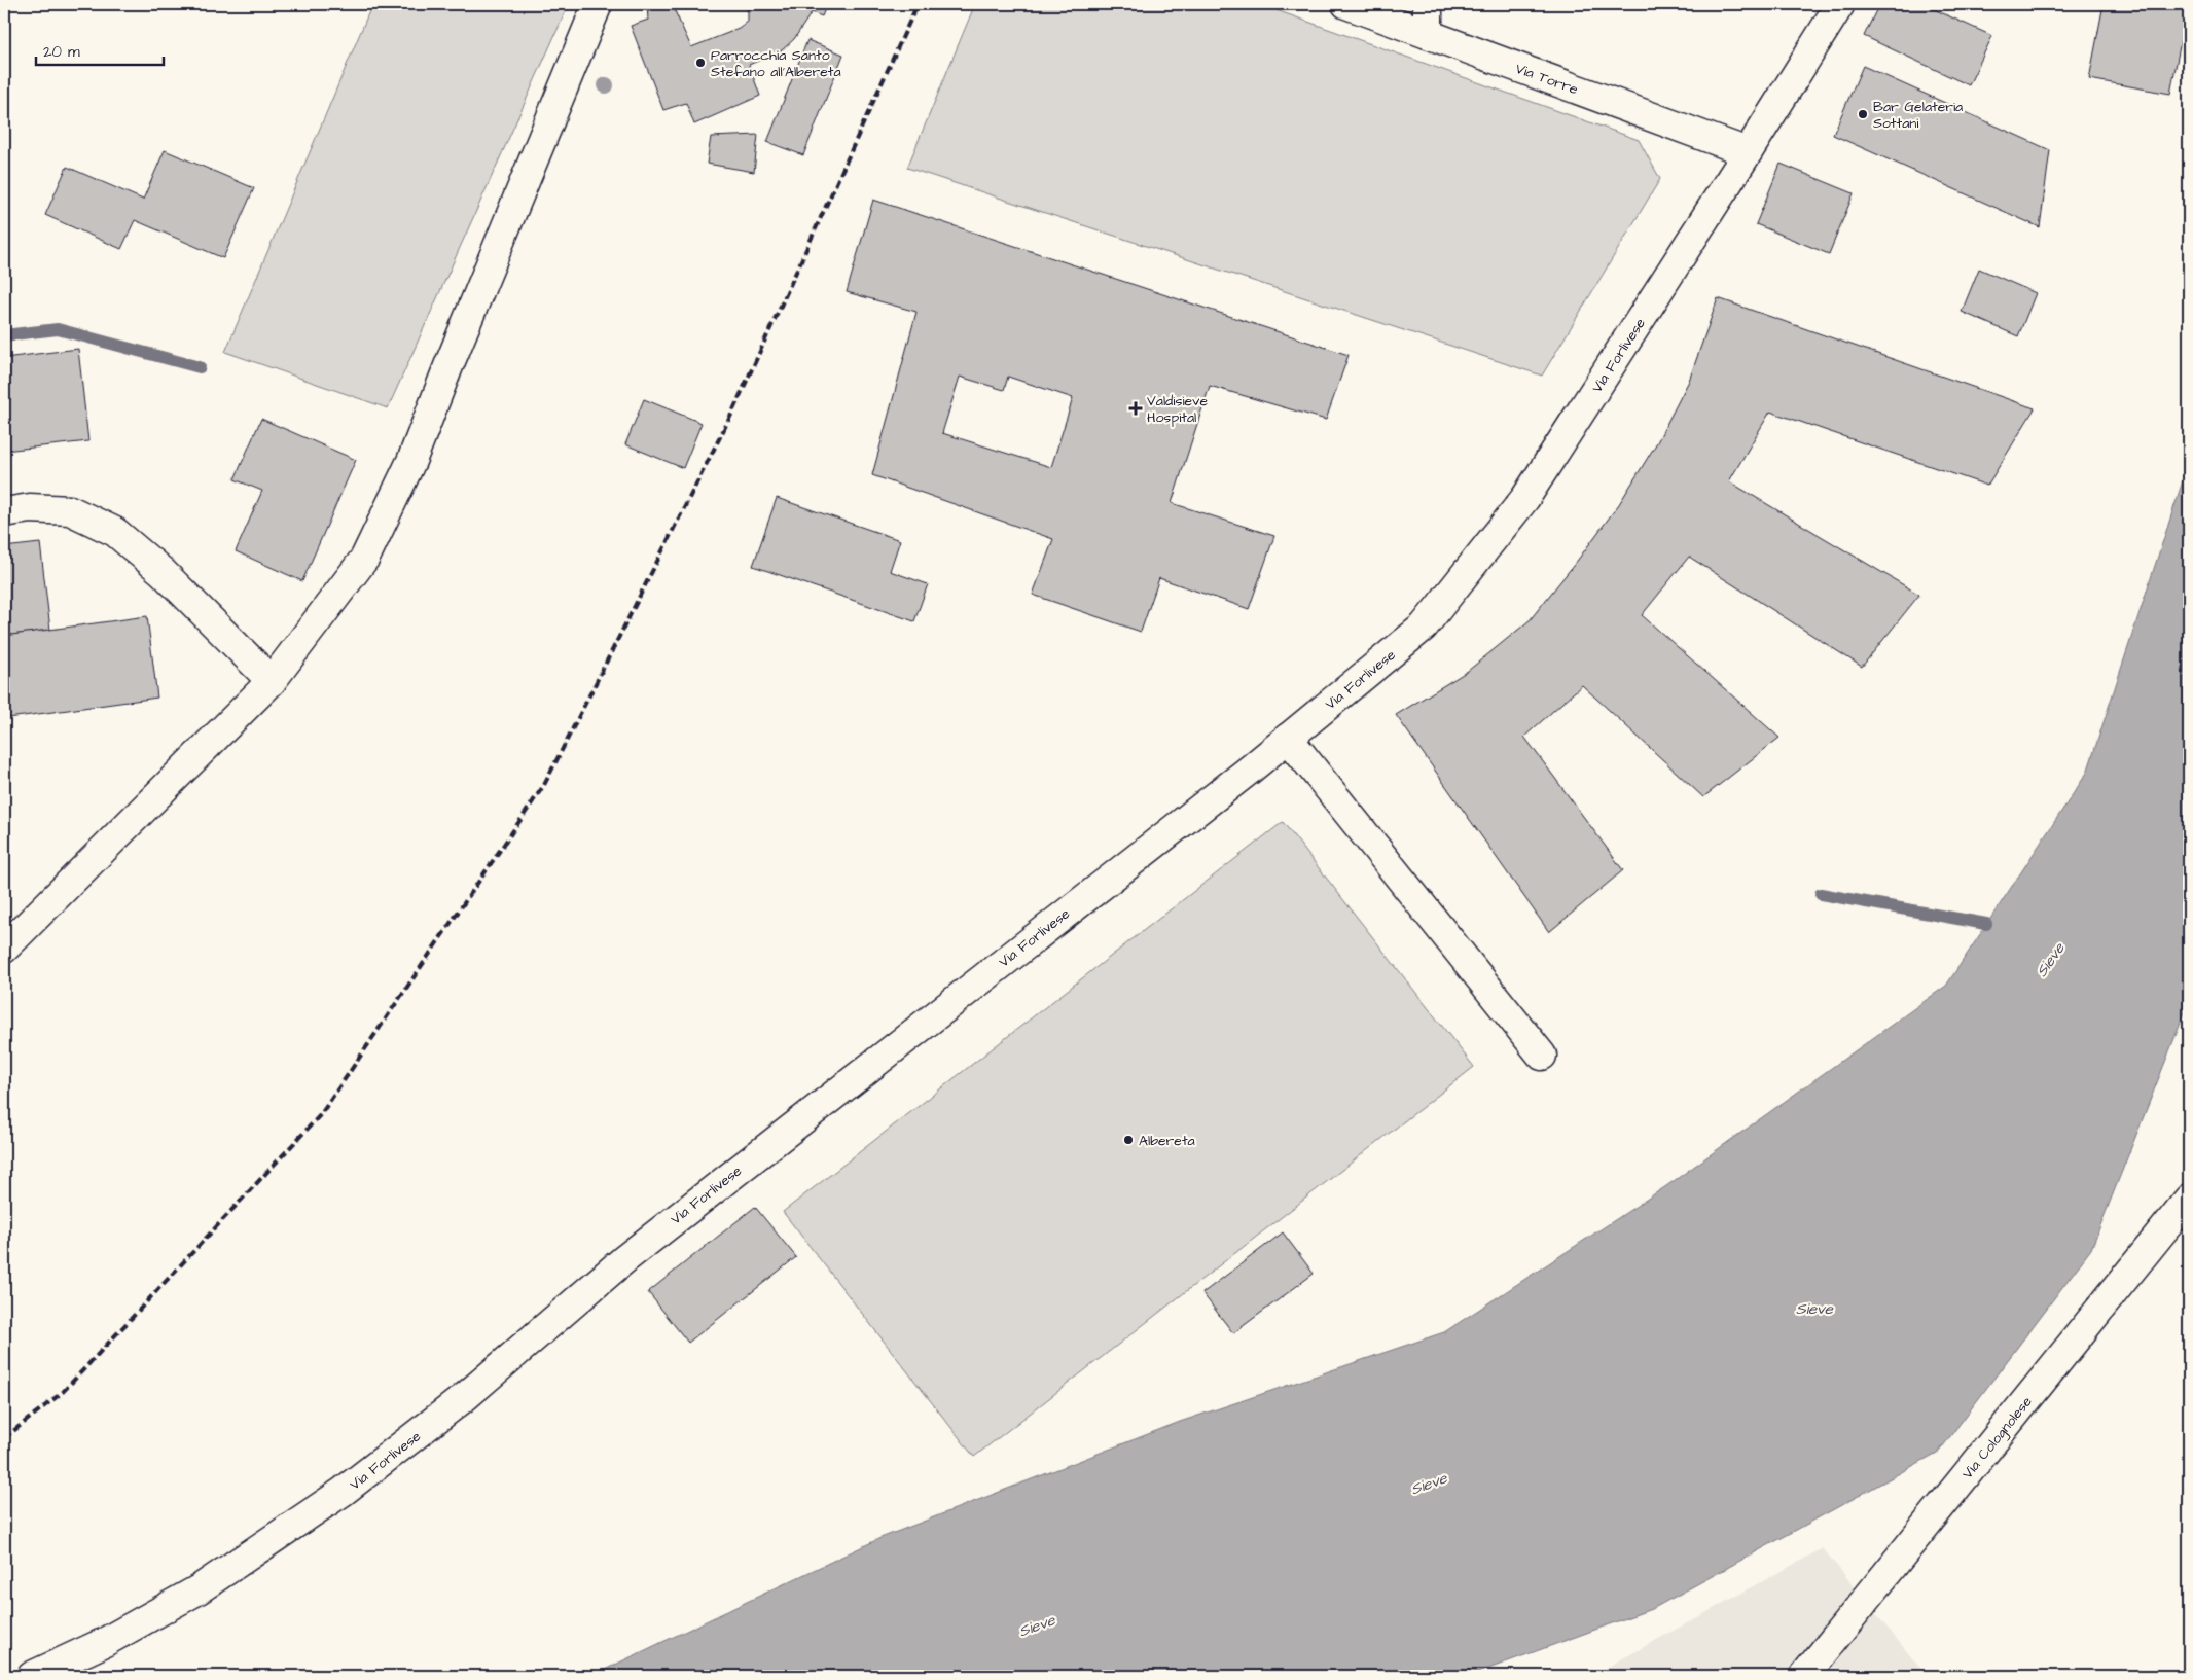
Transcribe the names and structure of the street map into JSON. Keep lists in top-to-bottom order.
{
  "streets": {
    "street": ["Via Torre", "Via Forlivese", "Via Colognolese"]
  },
  "crossings": [
    ["Via Torre", "Via Forlivese"]
  ],
  "water": ["Sieve"],
  "places": {
    "other": ["Parrocchia Santo Stefano all'Albereta", "Bar Gelateria Sottani", "Albereta"],
    "health": ["Valdisieve Hospital"]
  },
  "scale_bar": "20 m"
}
